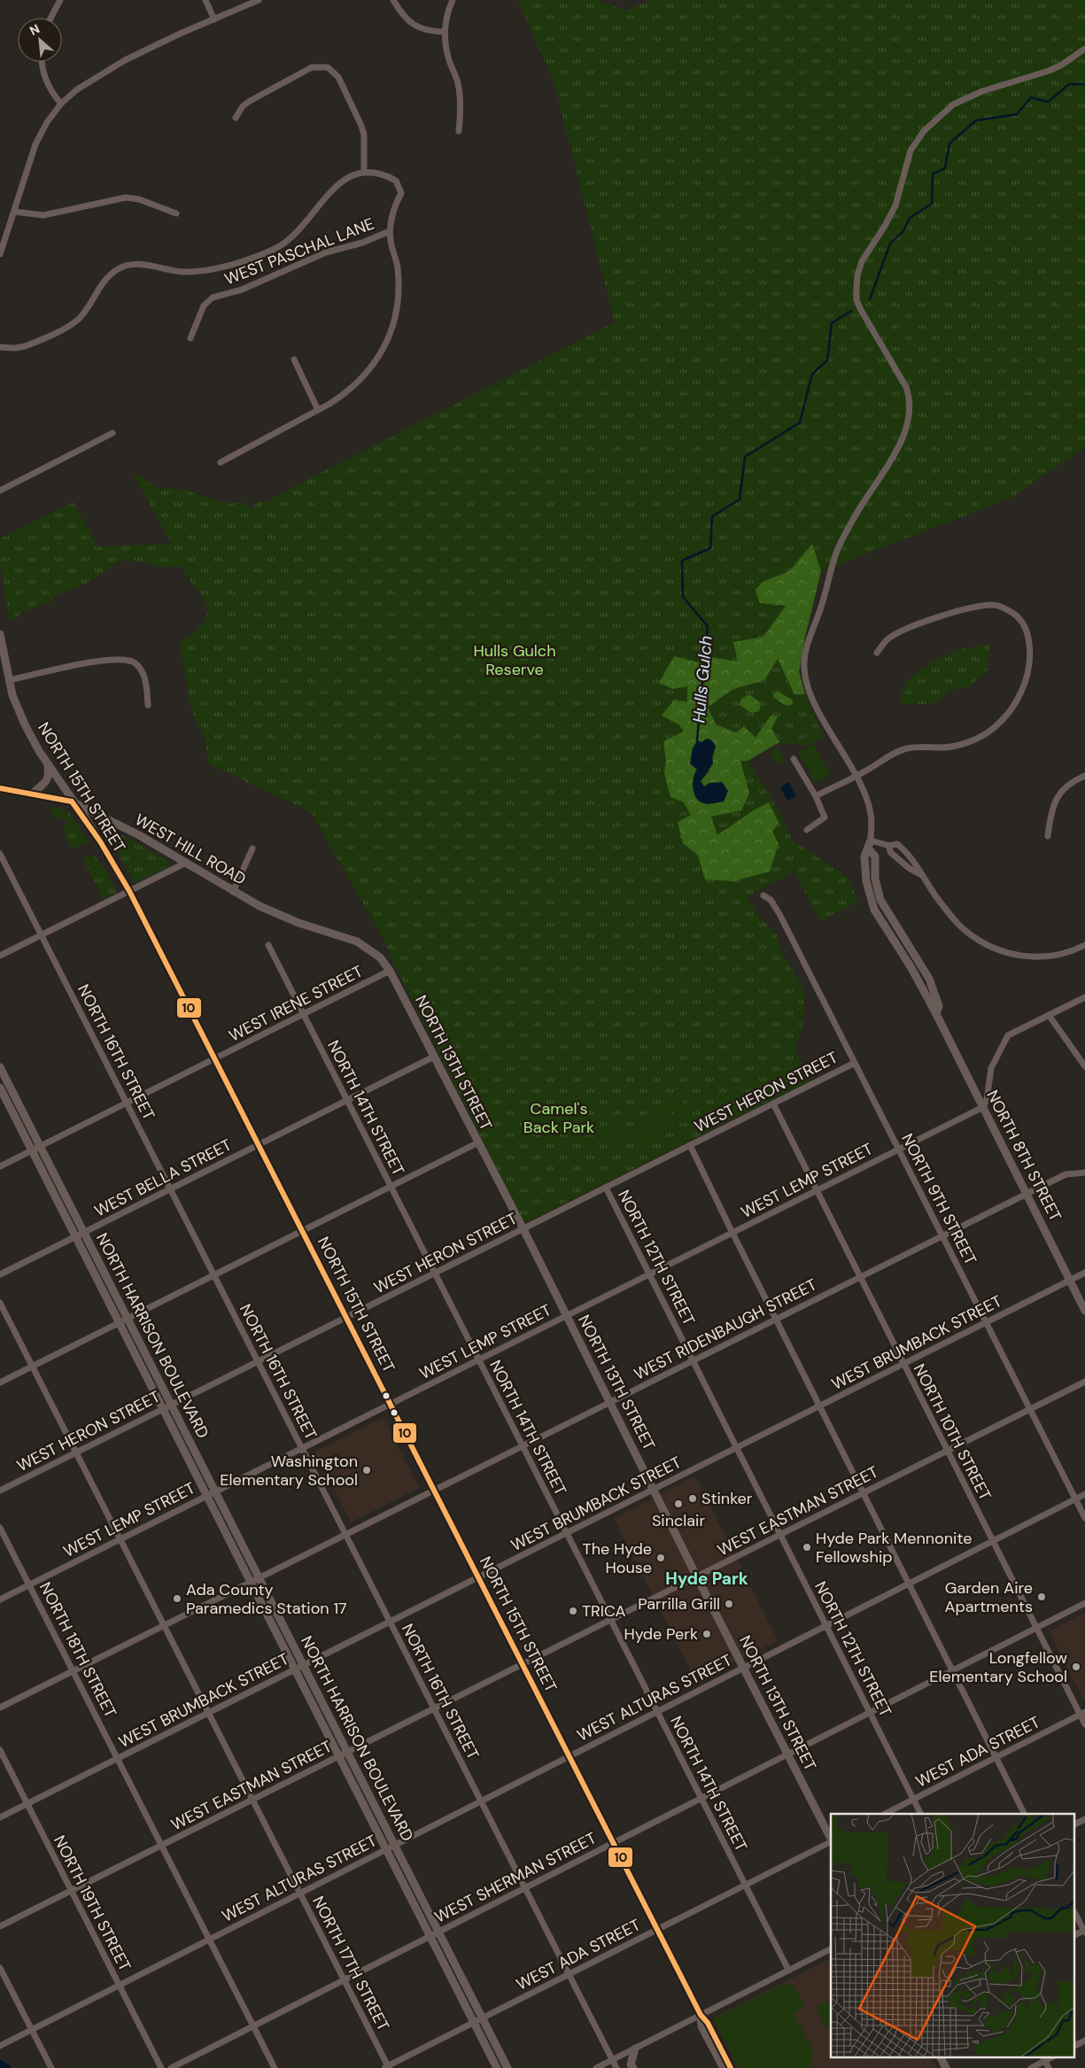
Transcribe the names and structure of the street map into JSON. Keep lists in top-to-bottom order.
{
  "streets": {
    "street": [
      "WEST PASCHAL LANE",
      "NORTH 15TH STREET",
      "WEST HILL ROAD",
      "WEST IRENE STREET",
      "NORTH 16TH STREET",
      "NORTH 13TH STREET",
      "WEST HERON STREET",
      "NORTH 14TH STREET",
      "NORTH 8TH STREET",
      "WEST BELLA STREET",
      "WEST LEMP STREET",
      "NORTH 9TH STREET",
      "NORTH 12TH STREET",
      "WEST RIDENBAUGH STREET",
      "NORTH HARRISON BOULEVARD",
      "WEST BRUMBACK STREET",
      "NORTH 10TH STREET",
      "WEST EASTMAN STREET",
      "NORTH 18TH STREET",
      "WEST ALTURAS STREET",
      "WEST ADA STREET",
      "WEST SHERMAN STREET",
      "NORTH 19TH STREET",
      "NORTH 17TH STREET"
    ]
  },
  "crossings": [
    ["NORTH 15TH STREET", "WEST HILL ROAD"],
    ["NORTH 15TH STREET", "WEST IRENE STREET"],
    ["NORTH 15TH STREET", "WEST HERON STREET"],
    ["NORTH 15TH STREET", "WEST BELLA STREET"],
    ["NORTH 15TH STREET", "WEST LEMP STREET"],
    ["NORTH 15TH STREET", "WEST RIDENBAUGH STREET"],
    ["NORTH 15TH STREET", "WEST BRUMBACK STREET"],
    ["NORTH 15TH STREET", "WEST EASTMAN STREET"],
    ["NORTH 15TH STREET", "WEST ALTURAS STREET"],
    ["NORTH 15TH STREET", "WEST ADA STREET"],
    ["NORTH 15TH STREET", "WEST SHERMAN STREET"],
    ["WEST HILL ROAD", "NORTH 13TH STREET"],
    ["WEST IRENE STREET", "NORTH 16TH STREET"],
    ["WEST IRENE STREET", "NORTH 13TH STREET"],
    ["WEST IRENE STREET", "NORTH 14TH STREET"],
    ["WEST IRENE STREET", "NORTH HARRISON BOULEVARD"],
    ["NORTH 16TH STREET", "WEST HERON STREET"],
    ["NORTH 16TH STREET", "WEST BELLA STREET"],
    ["NORTH 16TH STREET", "WEST LEMP STREET"],
    ["NORTH 16TH STREET", "WEST RIDENBAUGH STREET"],
    ["NORTH 16TH STREET", "WEST BRUMBACK STREET"],
    ["NORTH 16TH STREET", "WEST EASTMAN STREET"],
    ["NORTH 16TH STREET", "WEST ALTURAS STREET"],
    ["NORTH 16TH STREET", "WEST ADA STREET"],
    ["NORTH 16TH STREET", "WEST SHERMAN STREET"],
    ["NORTH 13TH STREET", "WEST HERON STREET"],
    ["NORTH 13TH STREET", "WEST BELLA STREET"],
    ["NORTH 13TH STREET", "WEST LEMP STREET"],
    ["NORTH 13TH STREET", "WEST RIDENBAUGH STREET"],
    ["NORTH 13TH STREET", "WEST BRUMBACK STREET"],
    ["NORTH 13TH STREET", "WEST EASTMAN STREET"],
    ["NORTH 13TH STREET", "WEST ALTURAS STREET"],
    ["NORTH 13TH STREET", "WEST SHERMAN STREET"],
    ["WEST HERON STREET", "NORTH 14TH STREET"],
    ["WEST HERON STREET", "NORTH 9TH STREET"],
    ["WEST HERON STREET", "NORTH 12TH STREET"],
    ["WEST HERON STREET", "NORTH HARRISON BOULEVARD"],
    ["WEST HERON STREET", "NORTH 10TH STREET"],
    ["WEST HERON STREET", "NORTH 17TH STREET"],
    ["NORTH 14TH STREET", "WEST BELLA STREET"],
    ["NORTH 14TH STREET", "WEST LEMP STREET"],
    ["NORTH 14TH STREET", "WEST RIDENBAUGH STREET"],
    ["NORTH 14TH STREET", "WEST BRUMBACK STREET"],
    ["NORTH 14TH STREET", "WEST EASTMAN STREET"],
    ["NORTH 14TH STREET", "WEST ALTURAS STREET"],
    ["NORTH 14TH STREET", "WEST ADA STREET"],
    ["NORTH 14TH STREET", "WEST SHERMAN STREET"],
    ["NORTH 8TH STREET", "WEST LEMP STREET"],
    ["NORTH 8TH STREET", "WEST RIDENBAUGH STREET"],
    ["NORTH 8TH STREET", "WEST BRUMBACK STREET"],
    ["WEST BELLA STREET", "NORTH HARRISON BOULEVARD"],
    ["WEST LEMP STREET", "NORTH 9TH STREET"],
    ["WEST LEMP STREET", "NORTH 12TH STREET"],
    ["WEST LEMP STREET", "NORTH HARRISON BOULEVARD"],
    ["WEST LEMP STREET", "NORTH 10TH STREET"],
    ["WEST LEMP STREET", "NORTH 18TH STREET"],
    ["WEST LEMP STREET", "NORTH 17TH STREET"],
    ["NORTH 9TH STREET", "WEST RIDENBAUGH STREET"],
    ["NORTH 9TH STREET", "WEST BRUMBACK STREET"],
    ["NORTH 9TH STREET", "WEST EASTMAN STREET"],
    ["NORTH 9TH STREET", "WEST ALTURAS STREET"],
    ["NORTH 12TH STREET", "WEST RIDENBAUGH STREET"],
    ["NORTH 12TH STREET", "WEST BRUMBACK STREET"],
    ["NORTH 12TH STREET", "WEST EASTMAN STREET"],
    ["NORTH 12TH STREET", "WEST ALTURAS STREET"],
    ["NORTH 12TH STREET", "WEST ADA STREET"],
    ["NORTH 12TH STREET", "WEST SHERMAN STREET"],
    ["WEST RIDENBAUGH STREET", "NORTH HARRISON BOULEVARD"],
    ["WEST RIDENBAUGH STREET", "NORTH 10TH STREET"],
    ["WEST RIDENBAUGH STREET", "NORTH 18TH STREET"],
    ["WEST RIDENBAUGH STREET", "NORTH 17TH STREET"],
    ["NORTH HARRISON BOULEVARD", "WEST BRUMBACK STREET"],
    ["NORTH HARRISON BOULEVARD", "WEST EASTMAN STREET"],
    ["NORTH HARRISON BOULEVARD", "WEST ALTURAS STREET"],
    ["NORTH HARRISON BOULEVARD", "WEST ADA STREET"],
    ["NORTH HARRISON BOULEVARD", "WEST SHERMAN STREET"],
    ["WEST BRUMBACK STREET", "NORTH 10TH STREET"],
    ["WEST BRUMBACK STREET", "NORTH 18TH STREET"],
    ["WEST BRUMBACK STREET", "NORTH 19TH STREET"],
    ["WEST BRUMBACK STREET", "NORTH 17TH STREET"],
    ["NORTH 10TH STREET", "WEST EASTMAN STREET"],
    ["NORTH 10TH STREET", "WEST ALTURAS STREET"],
    ["NORTH 10TH STREET", "WEST ADA STREET"],
    ["NORTH 10TH STREET", "WEST SHERMAN STREET"],
    ["WEST EASTMAN STREET", "NORTH 18TH STREET"],
    ["WEST EASTMAN STREET", "NORTH 19TH STREET"],
    ["WEST EASTMAN STREET", "NORTH 17TH STREET"],
    ["NORTH 18TH STREET", "WEST ALTURAS STREET"],
    ["NORTH 18TH STREET", "WEST SHERMAN STREET"],
    ["WEST ALTURAS STREET", "NORTH 19TH STREET"],
    ["WEST ALTURAS STREET", "NORTH 17TH STREET"],
    ["WEST ADA STREET", "NORTH 17TH STREET"],
    ["WEST SHERMAN STREET", "NORTH 17TH STREET"]
  ],
  "districts": ["Hyde Park"],
  "water": ["Hulls Gulch"],
  "parks": ["Hulls Gulch Reserve", "Camel's Back Park"],
  "places": [
    "Washington Elementary School",
    "Stinker",
    "Sinclair",
    "Hyde Park Mennonite Fellowship",
    "The Hyde House",
    "Garden Aire Apartments",
    "Ada County Paramedics Station 17",
    "Parrilla Grill",
    "TRICA",
    "Hyde Perk",
    "Longfellow Elementary School"
  ],
  "lines": ["transit line 10"],
  "north": "top left"
}
